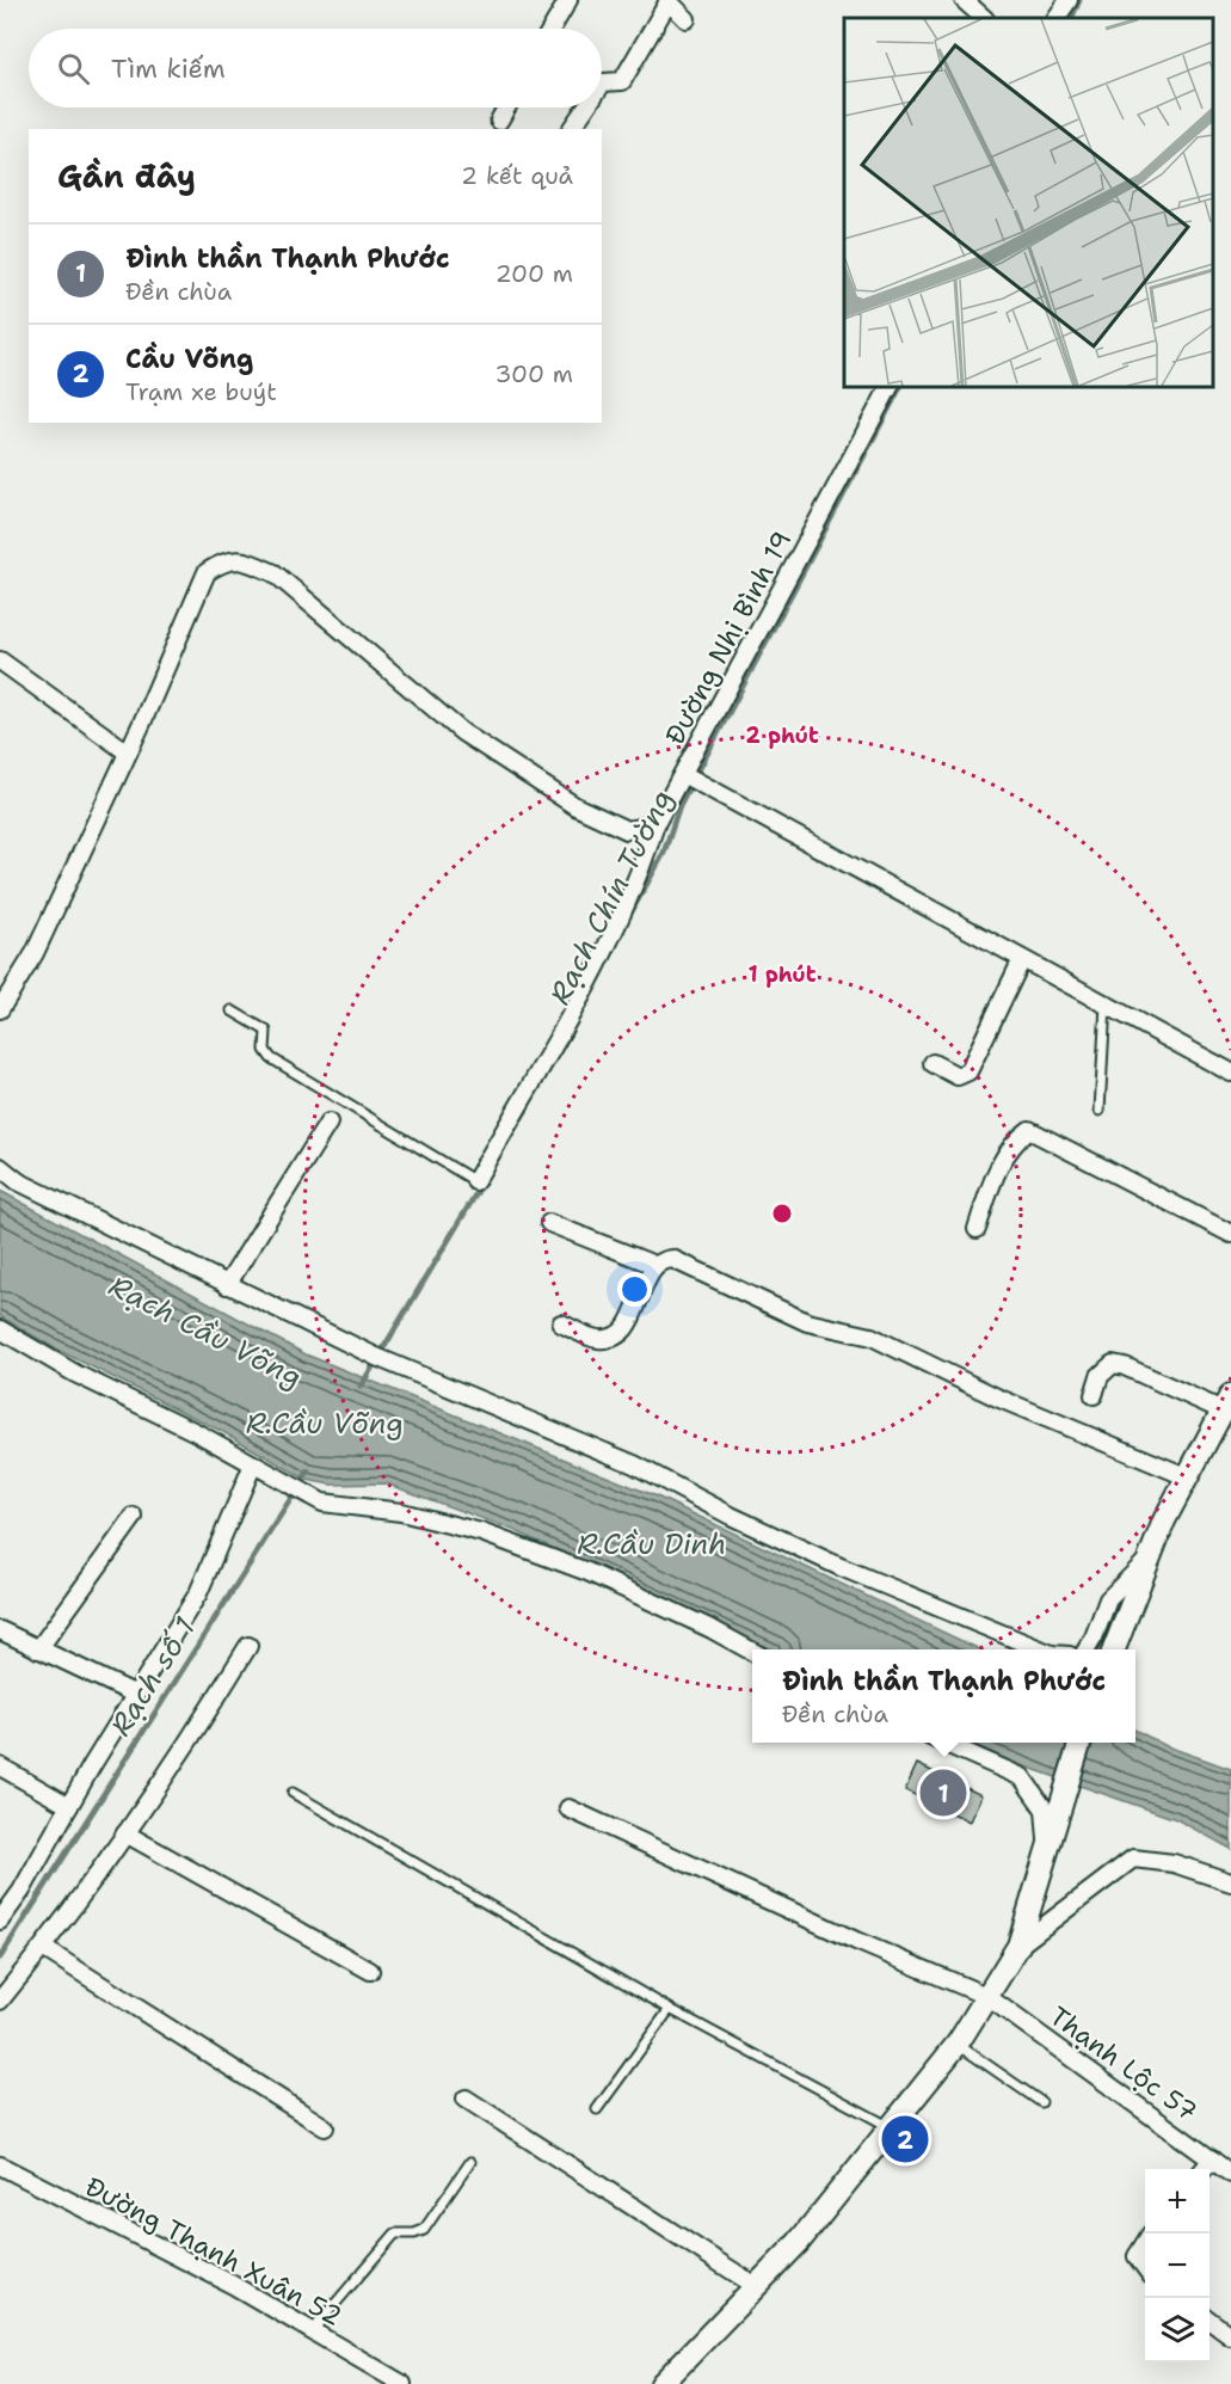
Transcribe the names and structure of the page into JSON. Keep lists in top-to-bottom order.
{
  "streets": {
    "street": ["Đường Nhị Bình 19", "Thạnh Lộc 57", "Đường Thạnh Xuân 52"]
  },
  "water": [
    "Rạch Chín Tường",
    "Rạch Cầu Võng",
    "R.Cầu Võng",
    "R.Cầu Dinh",
    "Rạch số 1"
  ],
  "page": {
    "search": "Tìm kiếm",
    "heading": ["Gần đây", "2 kết quả"],
    "list": [
      {
        "mark": "1",
        "name": "Đình thần Thạnh Phước",
        "note": "Đền chùa",
        "value": "200 m"
      },
      {
        "mark": "2",
        "name": "Cầu Võng",
        "note": "Trạm xe buýt",
        "value": "300 m"
      }
    ],
    "popup": ["Đình thần Thạnh Phước", "Đền chùa"],
    "pins": ["1", "2"],
    "map_buttons": ["+", "−"]
  },
  "rings": ["2 phút", "1 phút"]
}
